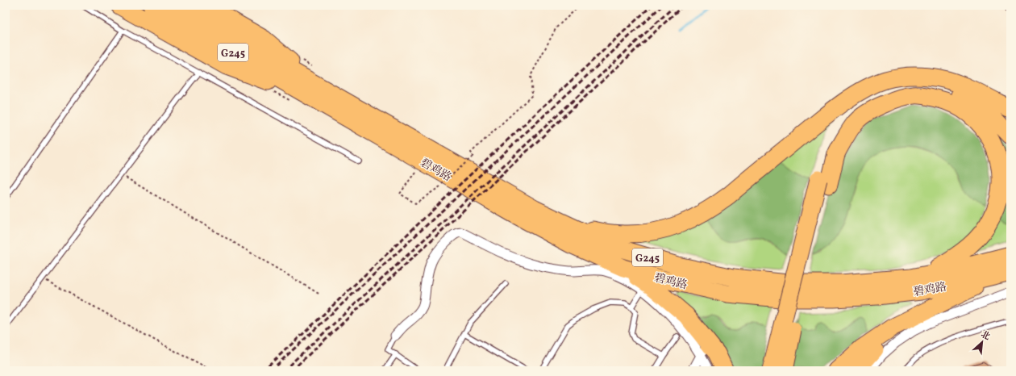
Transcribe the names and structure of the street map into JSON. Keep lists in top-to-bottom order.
{
  "streets": {
    "highway": ["G245", "碧鸡路"]
  },
  "crossings": [
    ["G245", "碧鸡路"]
  ],
  "north": "top right"
}
